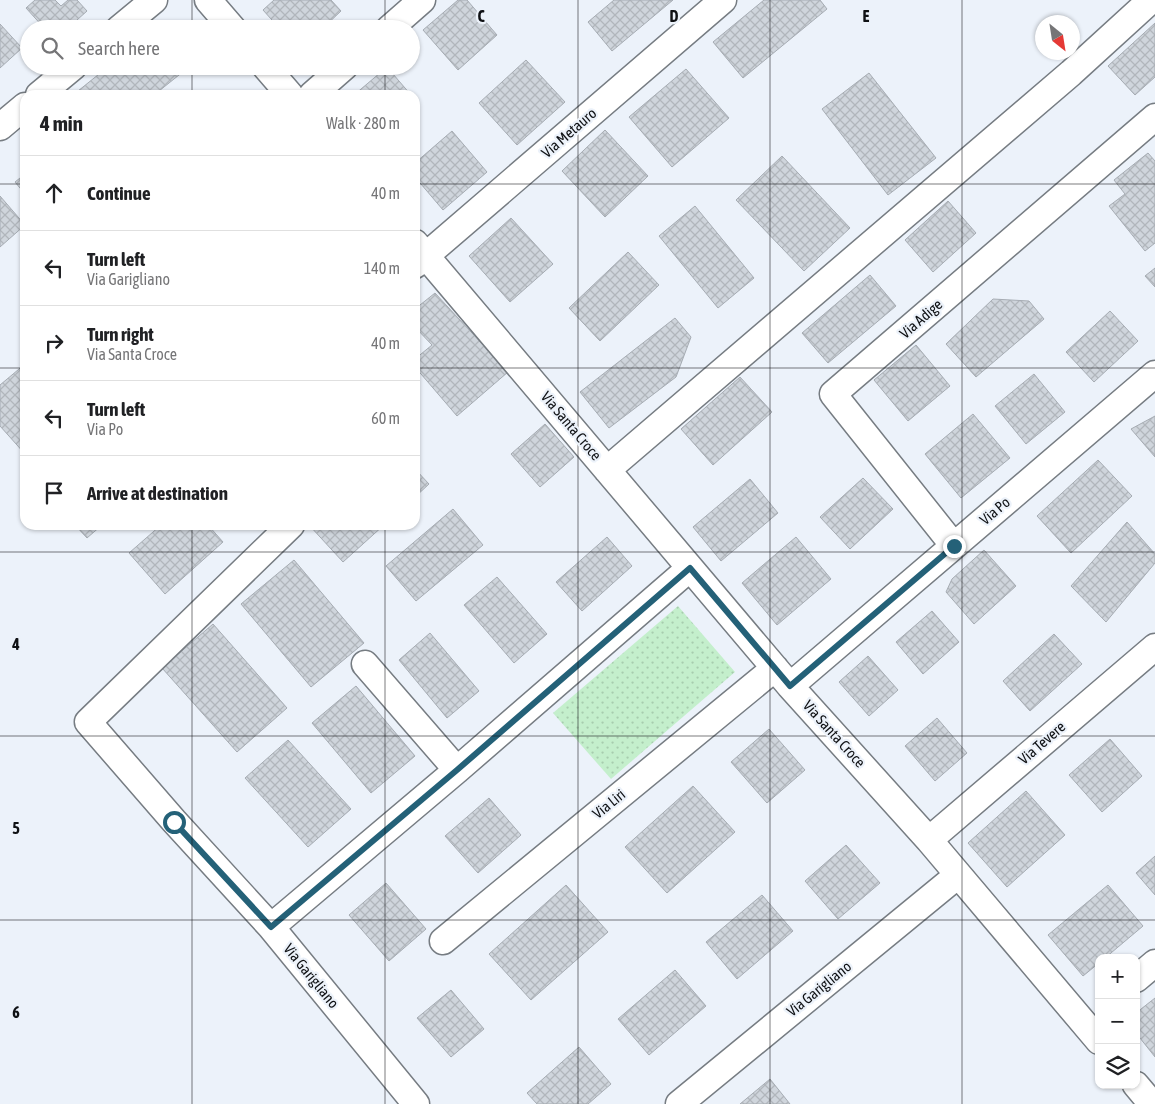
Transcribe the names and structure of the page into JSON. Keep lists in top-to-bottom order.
{
  "streets": {
    "street": [
      "Via Metauro",
      "Via Adige",
      "Via Santa Croce",
      "Via Po",
      "Via Tevere",
      "Via Liri",
      "Via Garigliano"
    ]
  },
  "crossings": [
    ["Via Adige", "Via Po"],
    ["Via Santa Croce", "Via Po"],
    ["Via Santa Croce", "Via Tevere"],
    ["Via Santa Croce", "Via Liri"],
    ["Via Santa Croce", "Via Garigliano"],
    ["Via Po", "Via Liri"]
  ],
  "north": "bottom right",
  "page": {
    "search": "Search here",
    "heading": ["4 min", "Walk · 280 m"],
    "list": [
      ["Continue", "40 m"],
      ["Turn left", "Via Garigliano", "140 m"],
      ["Turn right", "Via Santa Croce", "40 m"],
      ["Turn left", "Via Po", "60 m"],
      "Arrive at destination"
    ],
    "map_buttons": ["+", "−"]
  },
  "grid": {
    "columns": ["C", "D", "E"],
    "rows": ["4", "5", "6"]
  }
}
